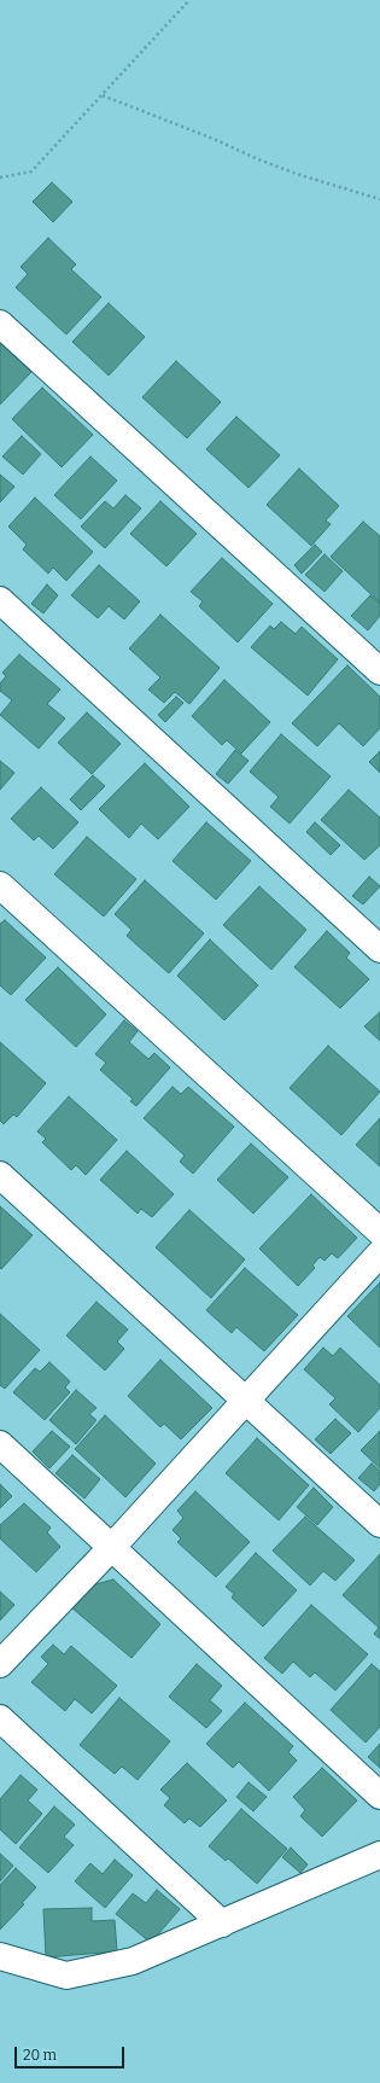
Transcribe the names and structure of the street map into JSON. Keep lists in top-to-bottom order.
{
  "scale_bar": "20 m"
}
